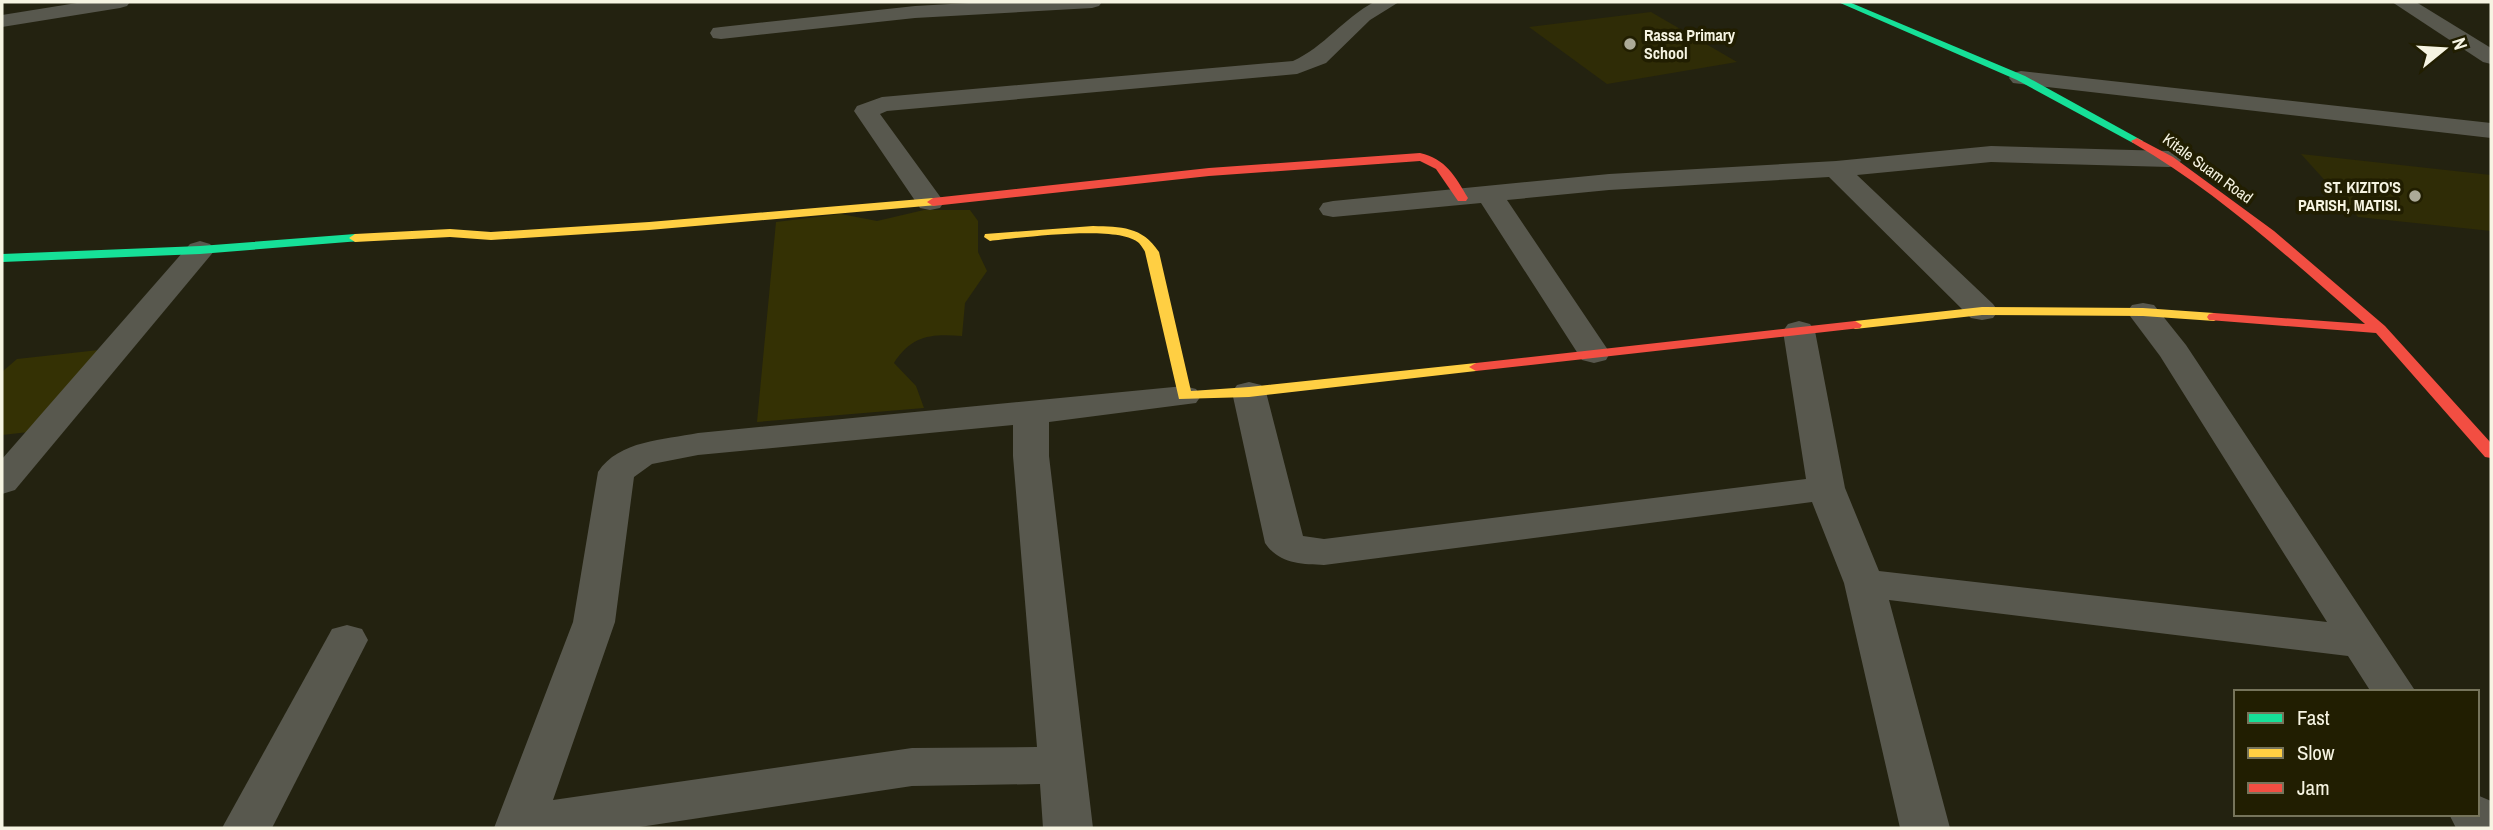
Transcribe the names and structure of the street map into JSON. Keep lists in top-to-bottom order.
{
  "streets": {
    "main road": ["Kitale Suam Road"]
  },
  "places": ["Rassa Primary School", "ST. KIZITO'S PARISH, MATISI."],
  "legend": ["Fast", "Slow", "Jam"],
  "north": "right"
}
